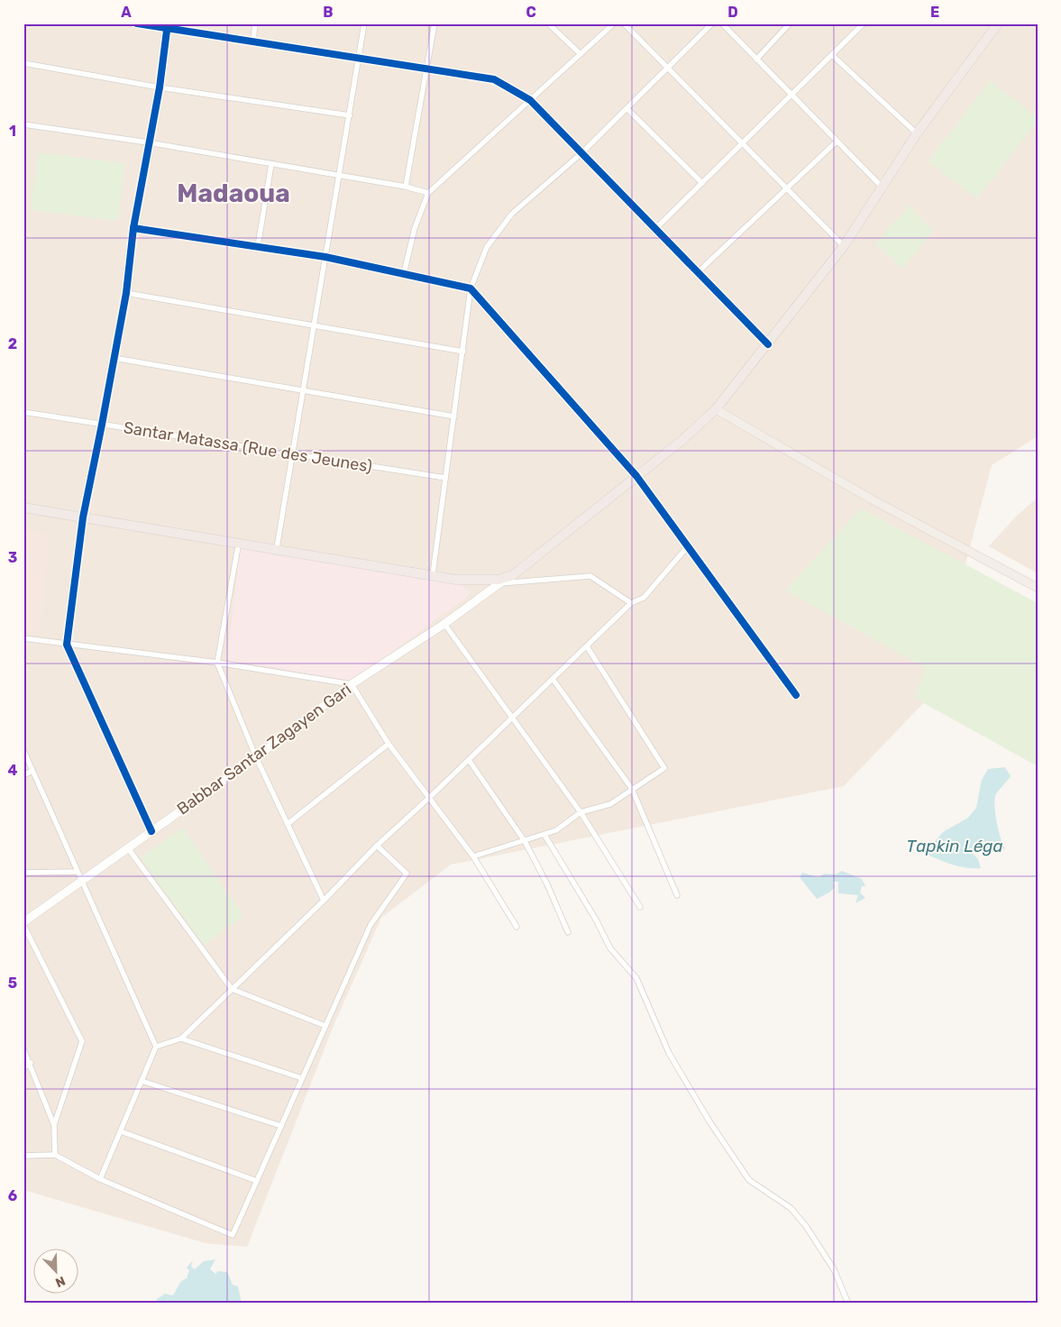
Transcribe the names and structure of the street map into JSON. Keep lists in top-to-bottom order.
{
  "streets": {
    "street": ["Santar Matassa (Rue des Jeunes)", "Babbar Santar Zagayen Gari"]
  },
  "districts": ["Madaoua"],
  "water": ["Tapkin Léga"],
  "north": "bottom right",
  "grid": {
    "columns": [
      "A",
      "B",
      "C",
      "D",
      "E"
    ],
    "rows": [
      "1",
      "2",
      "3",
      "4",
      "5",
      "6"
    ]
  }
}
